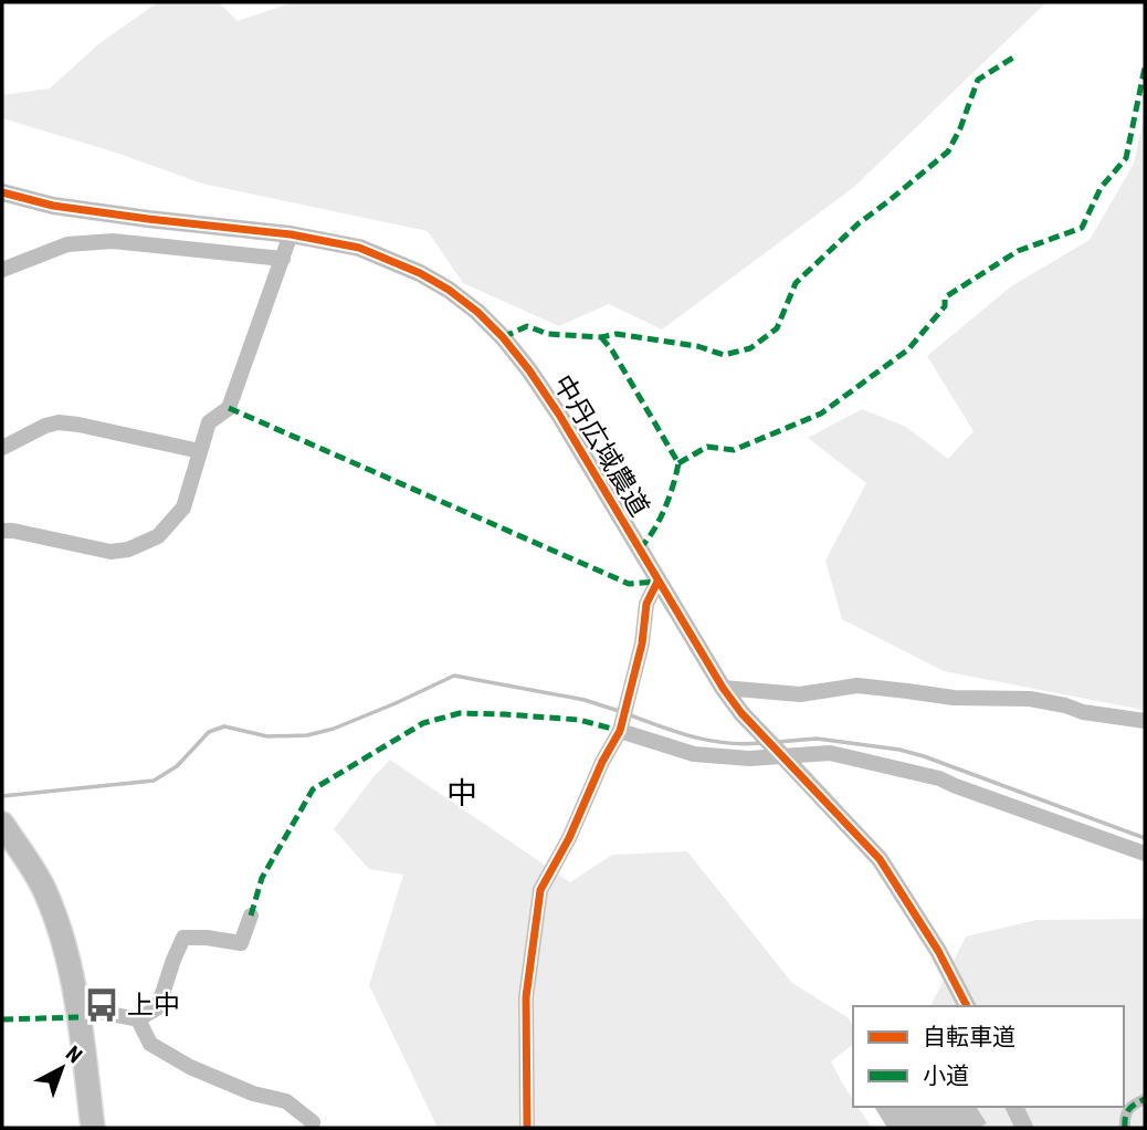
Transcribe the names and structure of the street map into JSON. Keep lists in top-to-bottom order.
{
  "streets": {
    "street": ["中丹広域農道"]
  },
  "districts": ["中"],
  "places": {
    "bus stop": ["上中"]
  },
  "legend": ["自転車道", "小道"],
  "north": "top right"
}
